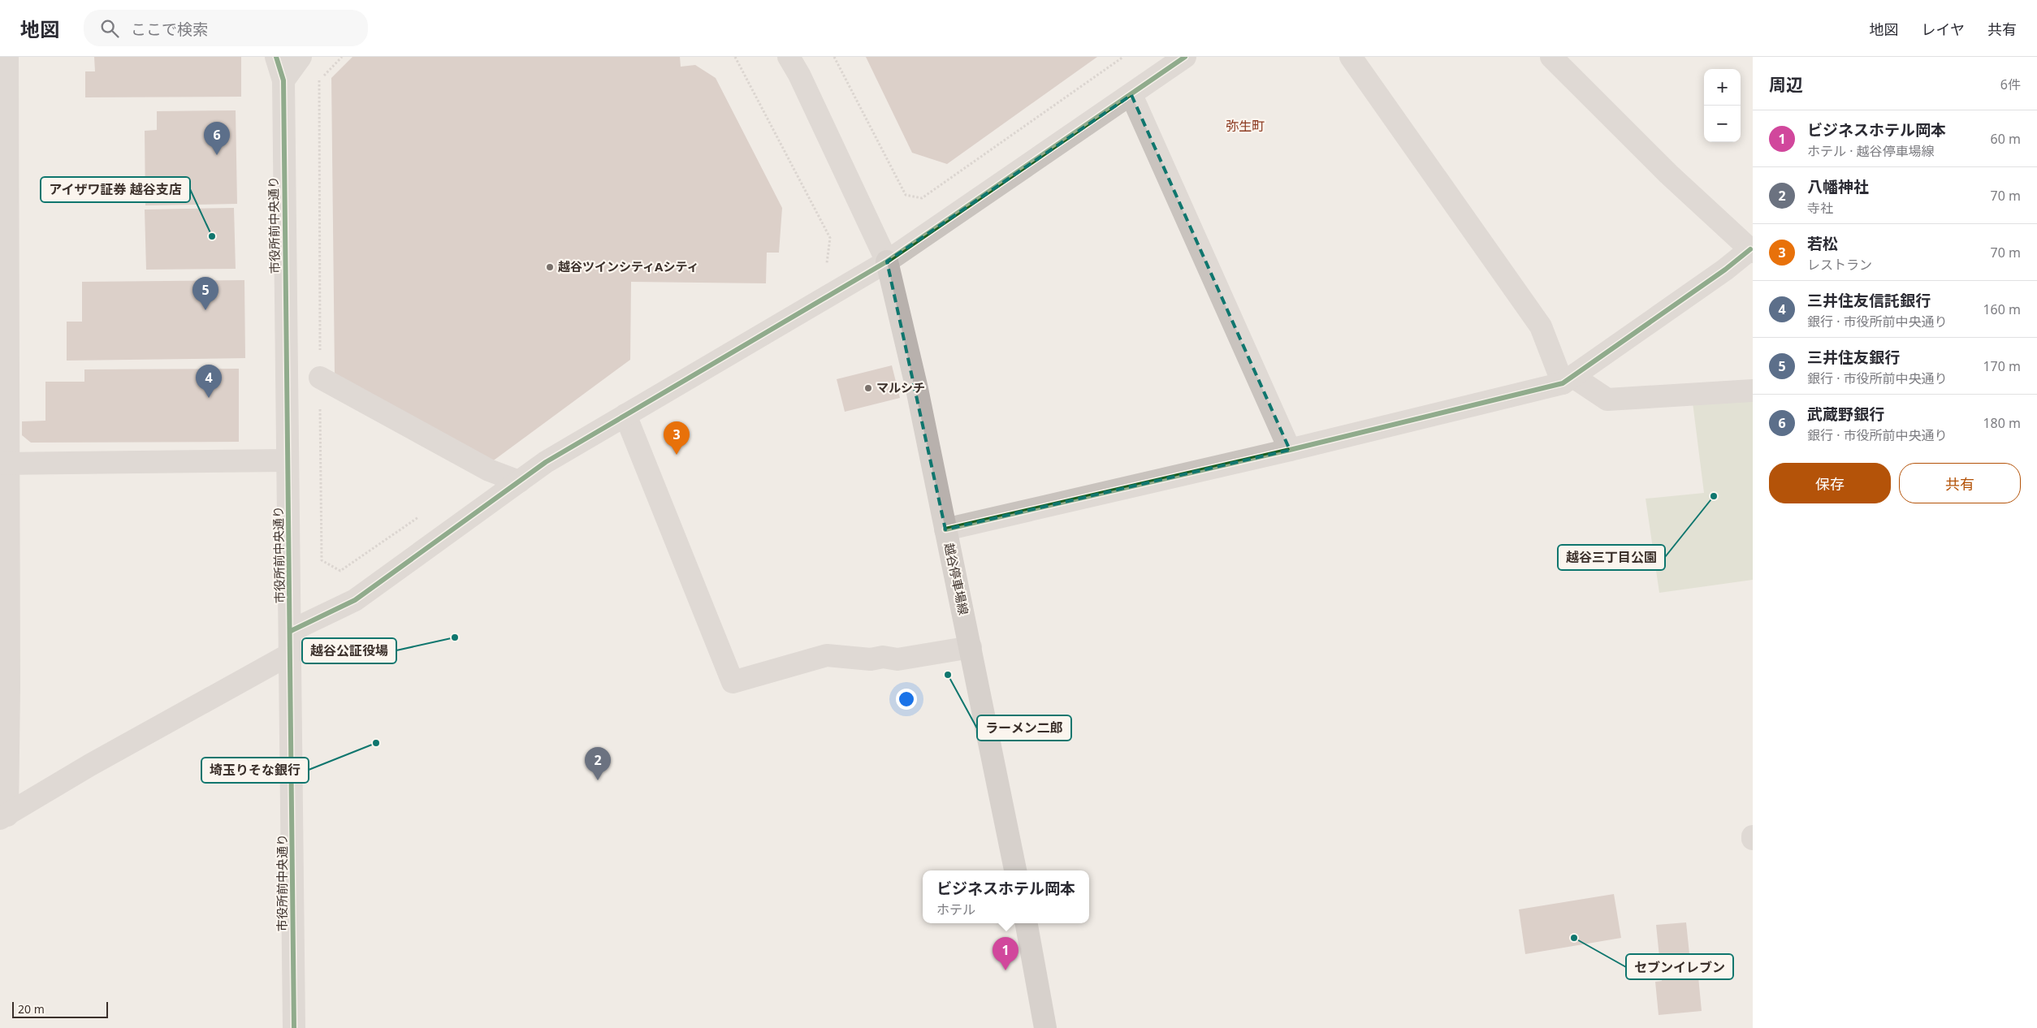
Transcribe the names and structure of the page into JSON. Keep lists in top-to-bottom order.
{
  "streets": {
    "main road": ["越谷停車場線"],
    "street": ["市役所前中央通り"]
  },
  "districts": ["弥生町"],
  "places": [
    "アイザワ証券 越谷支店",
    "越谷ツインシティAシティ",
    "マルシチ",
    "越谷三丁目公園",
    "越谷公証役場",
    "ラーメン二郎",
    "埼玉りそな銀行",
    "セブンイレブン"
  ],
  "scale_bar": "20 m",
  "page": {
    "header": "地図",
    "search": "ここで検索",
    "nav": ["地図", "レイヤ", "共有"],
    "heading": ["周辺", "6件"],
    "map_buttons": ["+", "−"],
    "list": [
      {
        "mark": "1",
        "name": "ビジネスホテル岡本",
        "note": "ホテル · 越谷停車場線",
        "value": "60 m"
      },
      {
        "mark": "2",
        "name": "八幡神社",
        "note": "寺社",
        "value": "70 m"
      },
      {
        "mark": "3",
        "name": "若松",
        "note": "レストラン",
        "value": "70 m"
      },
      {
        "mark": "4",
        "name": "三井住友信託銀行",
        "note": "銀行 · 市役所前中央通り",
        "value": "160 m"
      },
      {
        "mark": "5",
        "name": "三井住友銀行",
        "note": "銀行 · 市役所前中央通り",
        "value": "170 m"
      },
      {
        "mark": "6",
        "name": "武蔵野銀行",
        "note": "銀行 · 市役所前中央通り",
        "value": "180 m"
      }
    ],
    "pins": [
      "6",
      "5",
      "4",
      "3",
      "2",
      "1"
    ],
    "buttons": ["保存", "共有"],
    "popup": ["ビジネスホテル岡本", "ホテル"],
    "scale": "20 m"
  }
}
